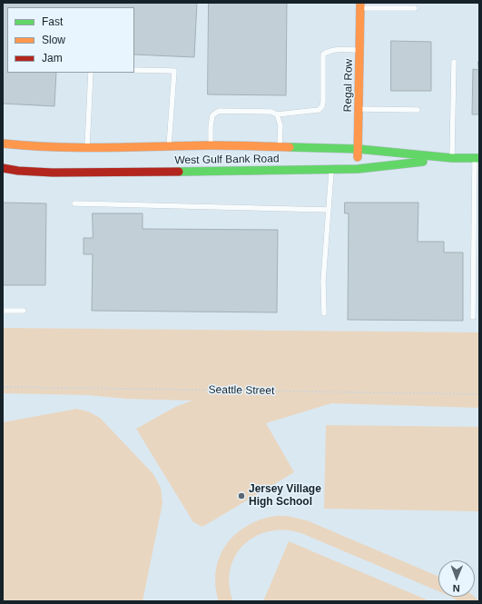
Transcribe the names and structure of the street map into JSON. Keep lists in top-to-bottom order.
{
  "streets": {
    "street": ["Regal Row", "West Gulf Bank Road"],
    "path": ["Seattle Street"]
  },
  "crossings": [
    ["Regal Row", "West Gulf Bank Road"]
  ],
  "places": ["Jersey Village High School"],
  "legend": ["Fast", "Slow", "Jam"],
  "north": "bottom"
}
